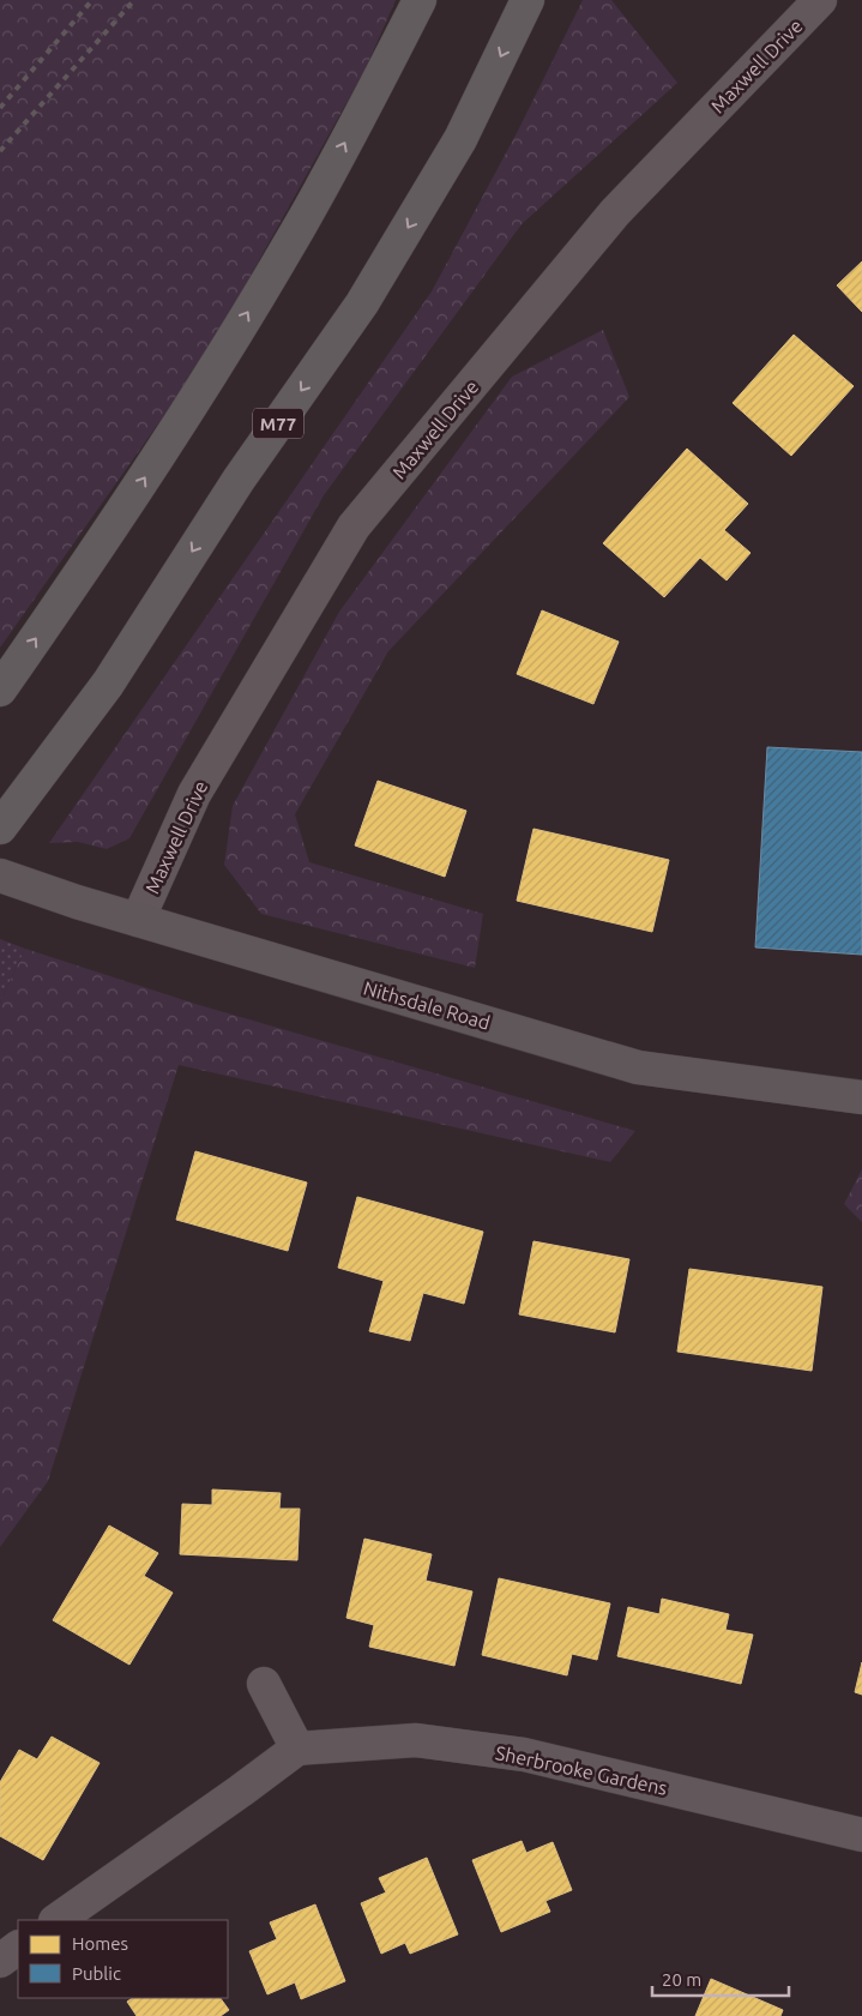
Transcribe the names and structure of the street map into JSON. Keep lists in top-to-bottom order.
{
  "streets": {
    "highway": ["M77"],
    "street": ["Maxwell Drive", "Nithsdale Road", "Sherbrooke Gardens"]
  },
  "crossings": [
    ["Maxwell Drive", "Nithsdale Road"]
  ],
  "legend": ["Homes", "Public"],
  "scale_bar": "20 m"
}
